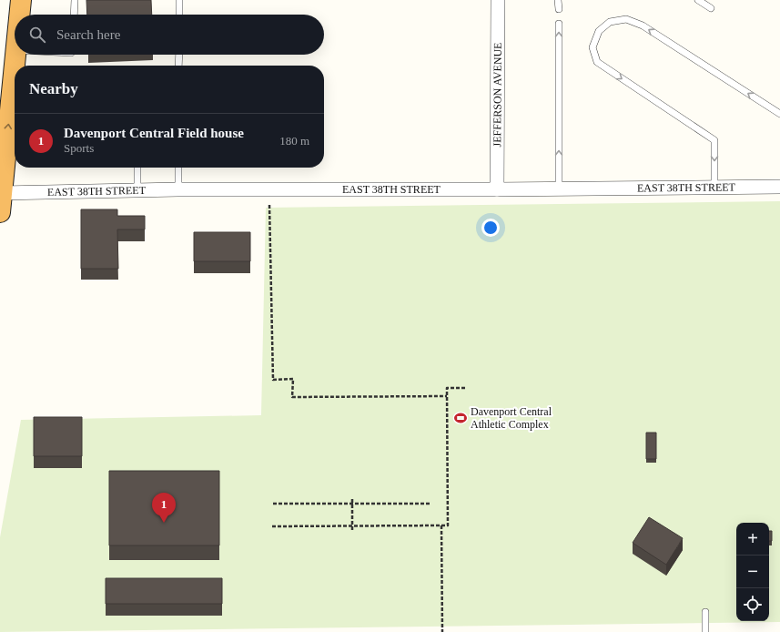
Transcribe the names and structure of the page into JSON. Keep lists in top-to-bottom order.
{
  "streets": {
    "street": ["JEFFERSON AVENUE", "EAST 38TH STREET"]
  },
  "crossings": [
    ["JEFFERSON AVENUE", "EAST 38TH STREET"]
  ],
  "places": {
    "sports": ["Davenport Central Athletic Complex"]
  },
  "page": {
    "search": "Search here",
    "heading": "Nearby",
    "list": [
      {
        "mark": "1",
        "name": "Davenport Central Field house",
        "note": "Sports",
        "value": "180 m"
      }
    ],
    "pins": "1",
    "map_buttons": ["+", "−"]
  }
}
